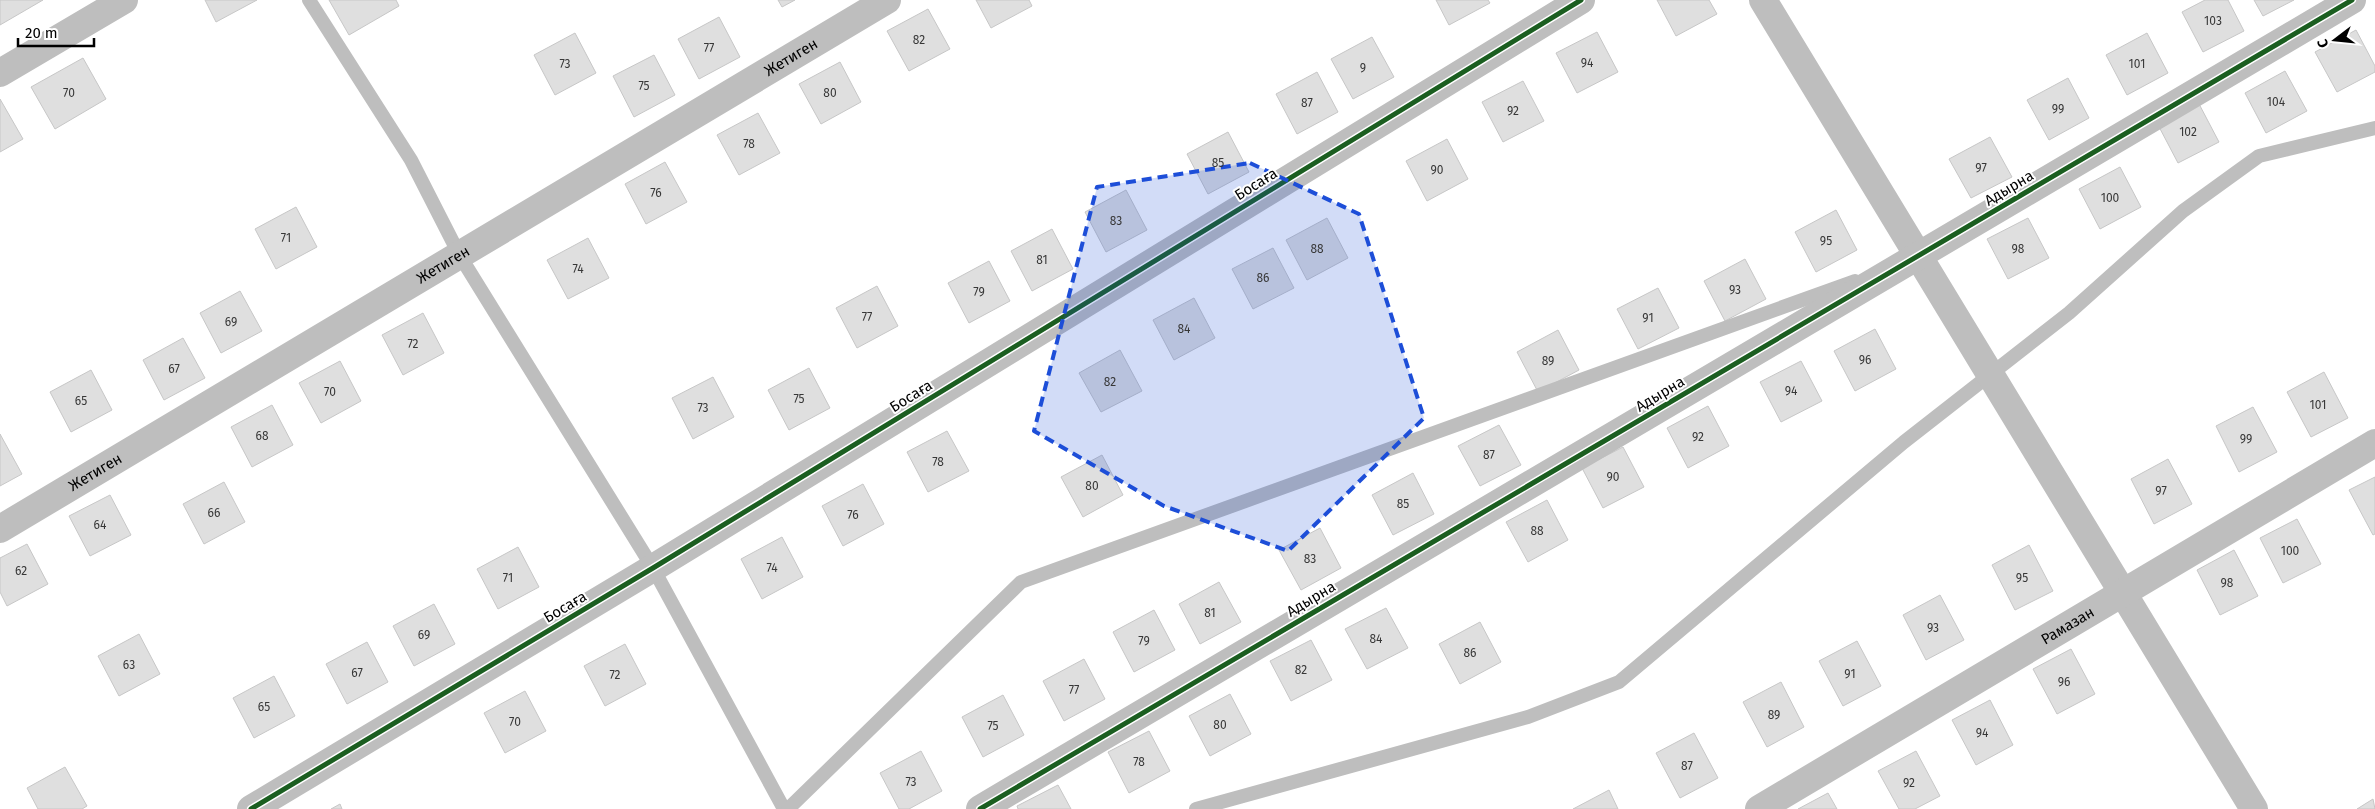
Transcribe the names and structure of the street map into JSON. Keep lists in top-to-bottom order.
{
  "streets": {
    "street": [
      "Жетиген",
      "Босаға",
      "Адырна",
      "Рамазан"
    ]
  },
  "house_numbers": [
    "103",
    "82",
    "77",
    "94",
    "73",
    "101",
    "9",
    "75",
    "70",
    "80",
    "104",
    "87",
    "99",
    "92",
    "102",
    "78",
    "85",
    "97",
    "90",
    "76",
    "100",
    "83",
    "71",
    "95",
    "88",
    "98",
    "81",
    "74",
    "86",
    "93",
    "79",
    "77",
    "91",
    "69",
    "84",
    "72",
    "96",
    "89",
    "67",
    "82",
    "94",
    "70",
    "75",
    "65",
    "101",
    "73",
    "68",
    "92",
    "99",
    "87",
    "78",
    "90",
    "80",
    "97",
    "85",
    "66",
    "76",
    "64",
    "88",
    "100",
    "83",
    "74",
    "62",
    "71",
    "95",
    "98",
    "81",
    "93",
    "69",
    "84",
    "79",
    "86",
    "63",
    "82",
    "67",
    "91",
    "72",
    "96",
    "77",
    "65",
    "89",
    "70",
    "80",
    "75",
    "94",
    "78",
    "87",
    "73",
    "92"
  ],
  "scale_bar": "20 m",
  "north": "left"
}
